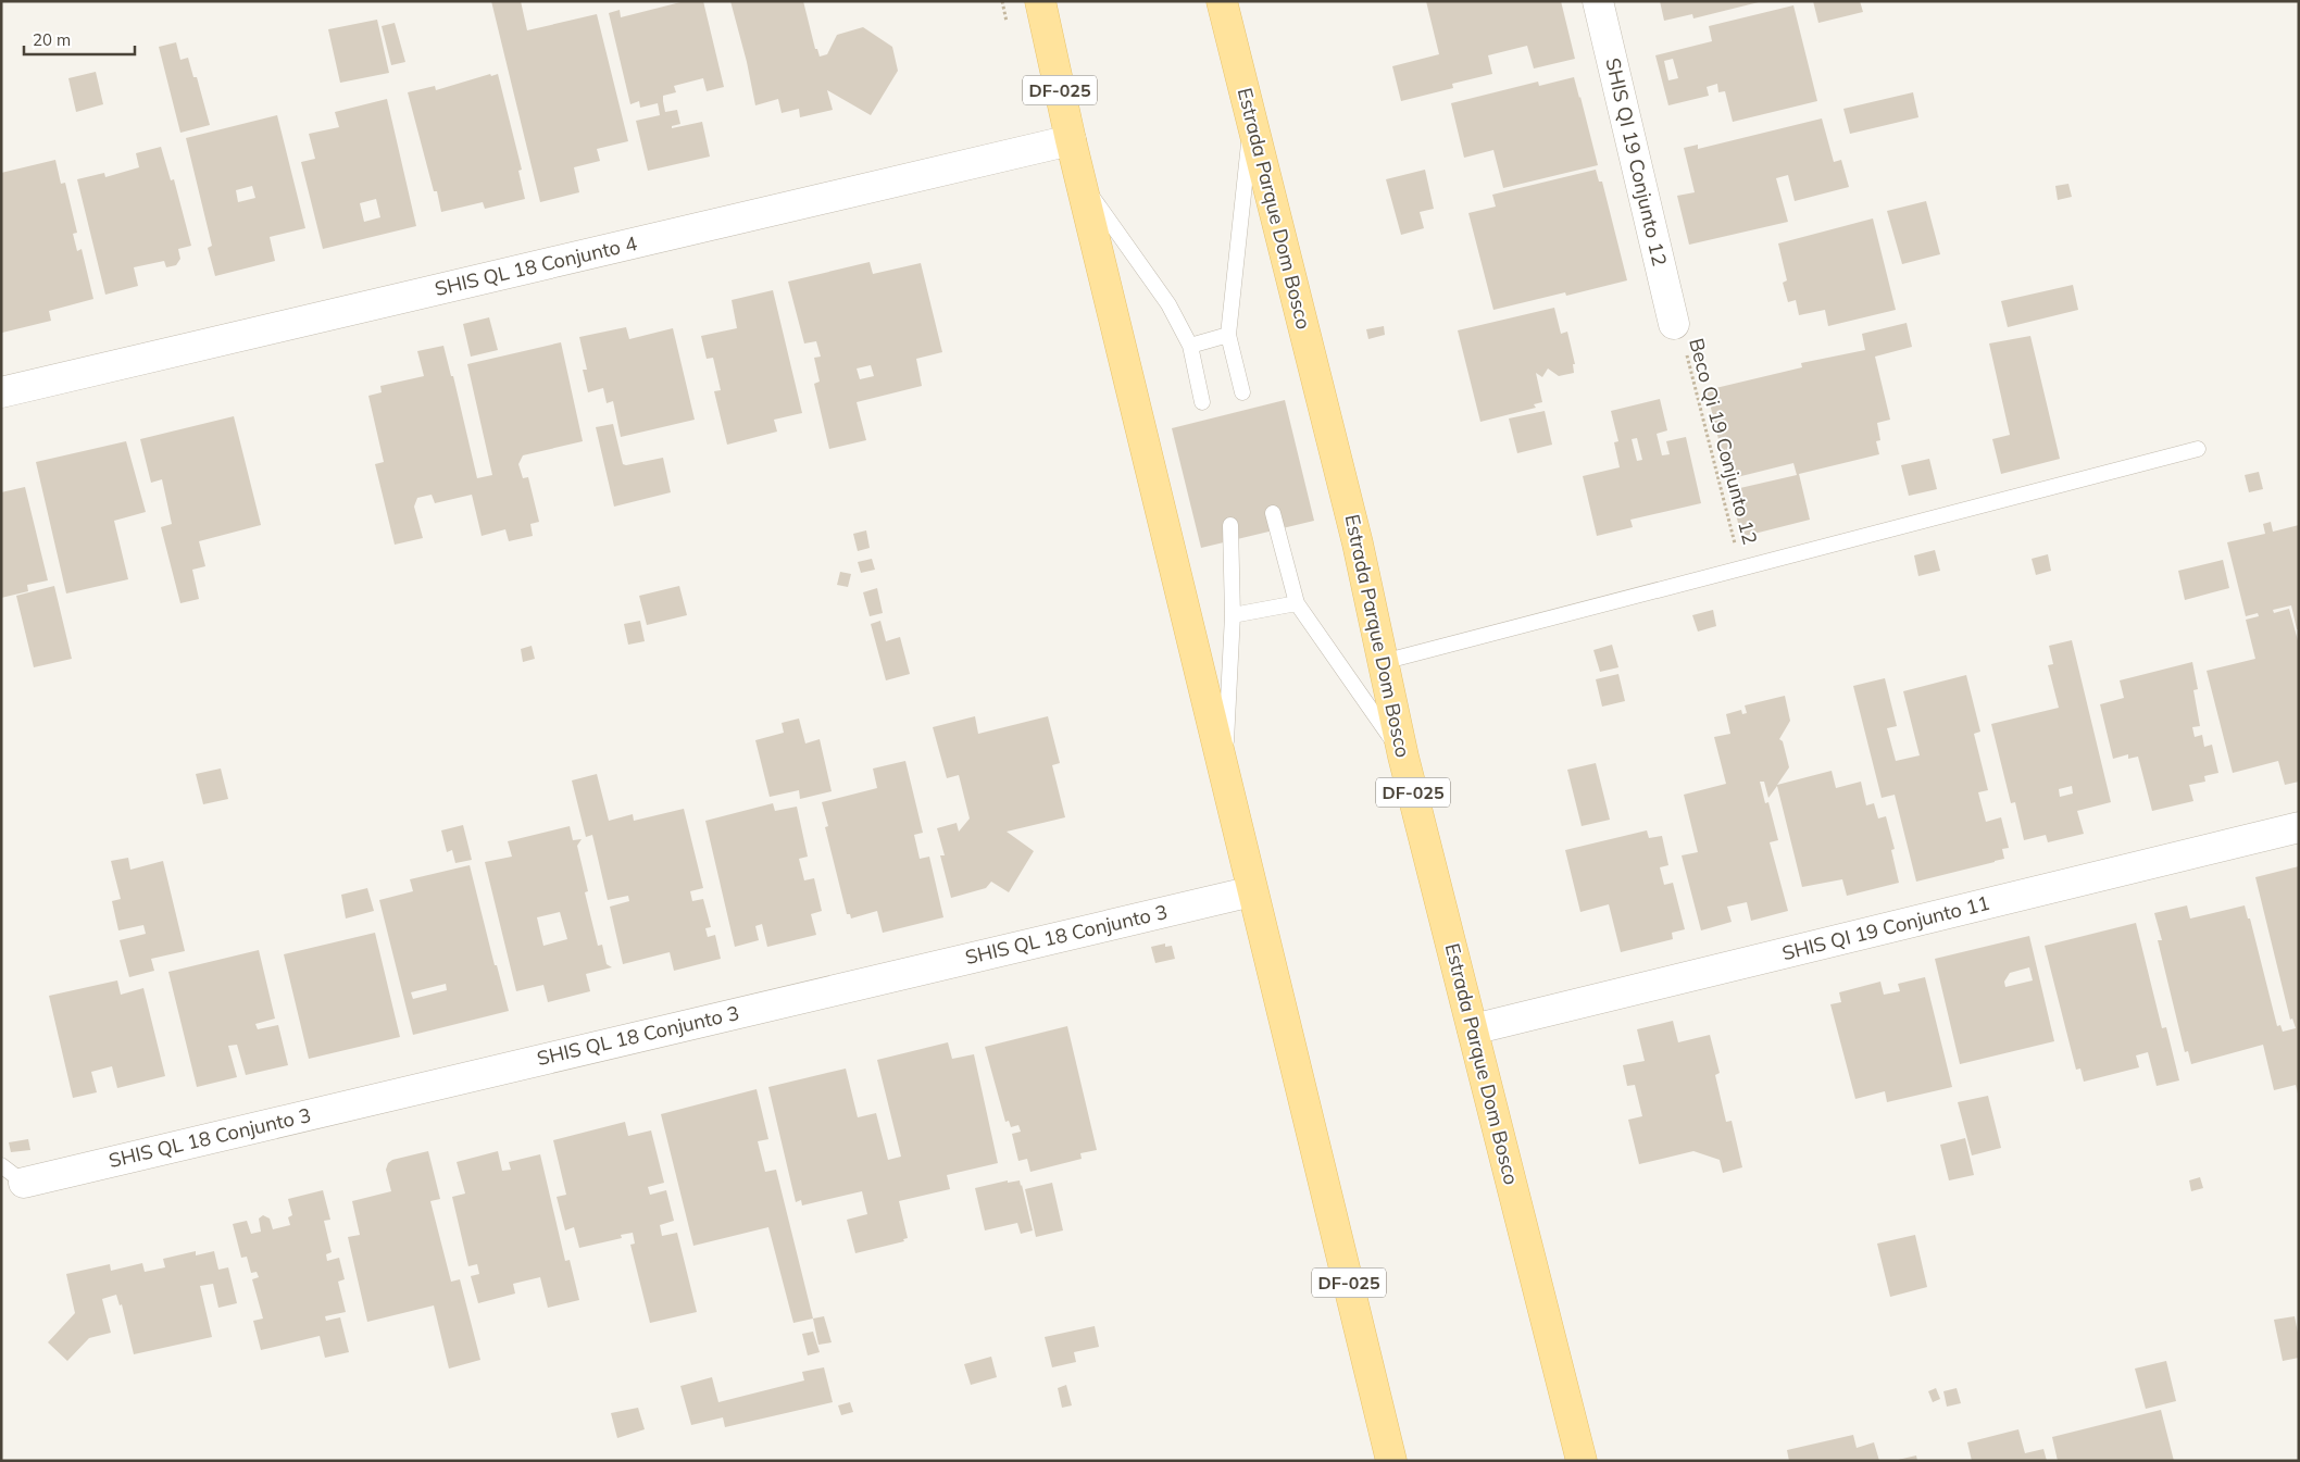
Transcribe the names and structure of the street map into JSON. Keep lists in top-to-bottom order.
{
  "streets": {
    "main road": ["DF-025", "Estrada Parque Dom Bosco"],
    "street": [
      "SHIS QI 19 Conjunto 12",
      "SHIS QL 18 Conjunto 4",
      "SHIS QI 19 Conjunto 11",
      "SHIS QL 18 Conjunto 3"
    ],
    "path": ["Beco Qi 19 Conjunto 12"]
  },
  "crossings": [
    ["DF-025", "SHIS QL 18 Conjunto 4"],
    ["DF-025", "SHIS QL 18 Conjunto 3"],
    ["SHIS QI 19 Conjunto 12", "Beco Qi 19 Conjunto 12"],
    ["Estrada Parque Dom Bosco", "SHIS QI 19 Conjunto 11"]
  ],
  "scale_bar": "20 m"
}
